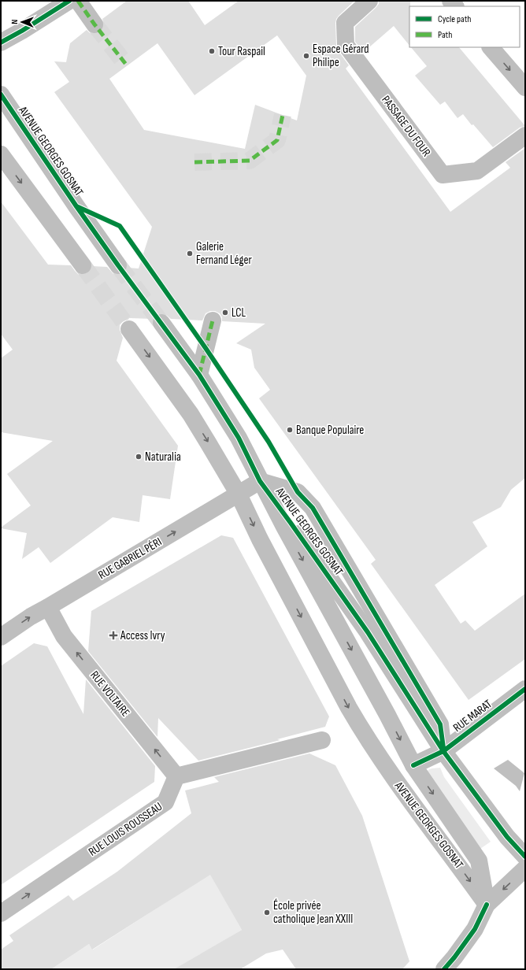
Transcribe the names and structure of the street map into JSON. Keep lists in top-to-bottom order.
{
  "streets": {
    "main road": [
      "PASSAGE DU FOUR",
      "AVENUE GEORGES GOSNAT",
      "RUE GABRIEL PÉRI",
      "RUE VOLTAIRE",
      "RUE MARAT",
      "RUE LOUIS ROUSSEAU"
    ]
  },
  "crossings": [
    ["AVENUE GEORGES GOSNAT", "RUE GABRIEL PÉRI"],
    ["AVENUE GEORGES GOSNAT", "RUE MARAT"],
    ["RUE GABRIEL PÉRI", "RUE VOLTAIRE"],
    ["RUE VOLTAIRE", "RUE LOUIS ROUSSEAU"]
  ],
  "one_way": ["RUE GABRIEL PÉRI", "RUE VOLTAIRE", "RUE LOUIS ROUSSEAU"],
  "places": {
    "other": [
      "Tour Raspail",
      "Espace Gérard Philipe",
      "Galerie Fernand Léger",
      "LCL",
      "Banque Populaire",
      "Naturalia",
      "École privée catholique Jean XXIII"
    ],
    "health": ["Access Ivry"]
  },
  "legend": ["Cycle path", "Path"],
  "north": "left"
}
